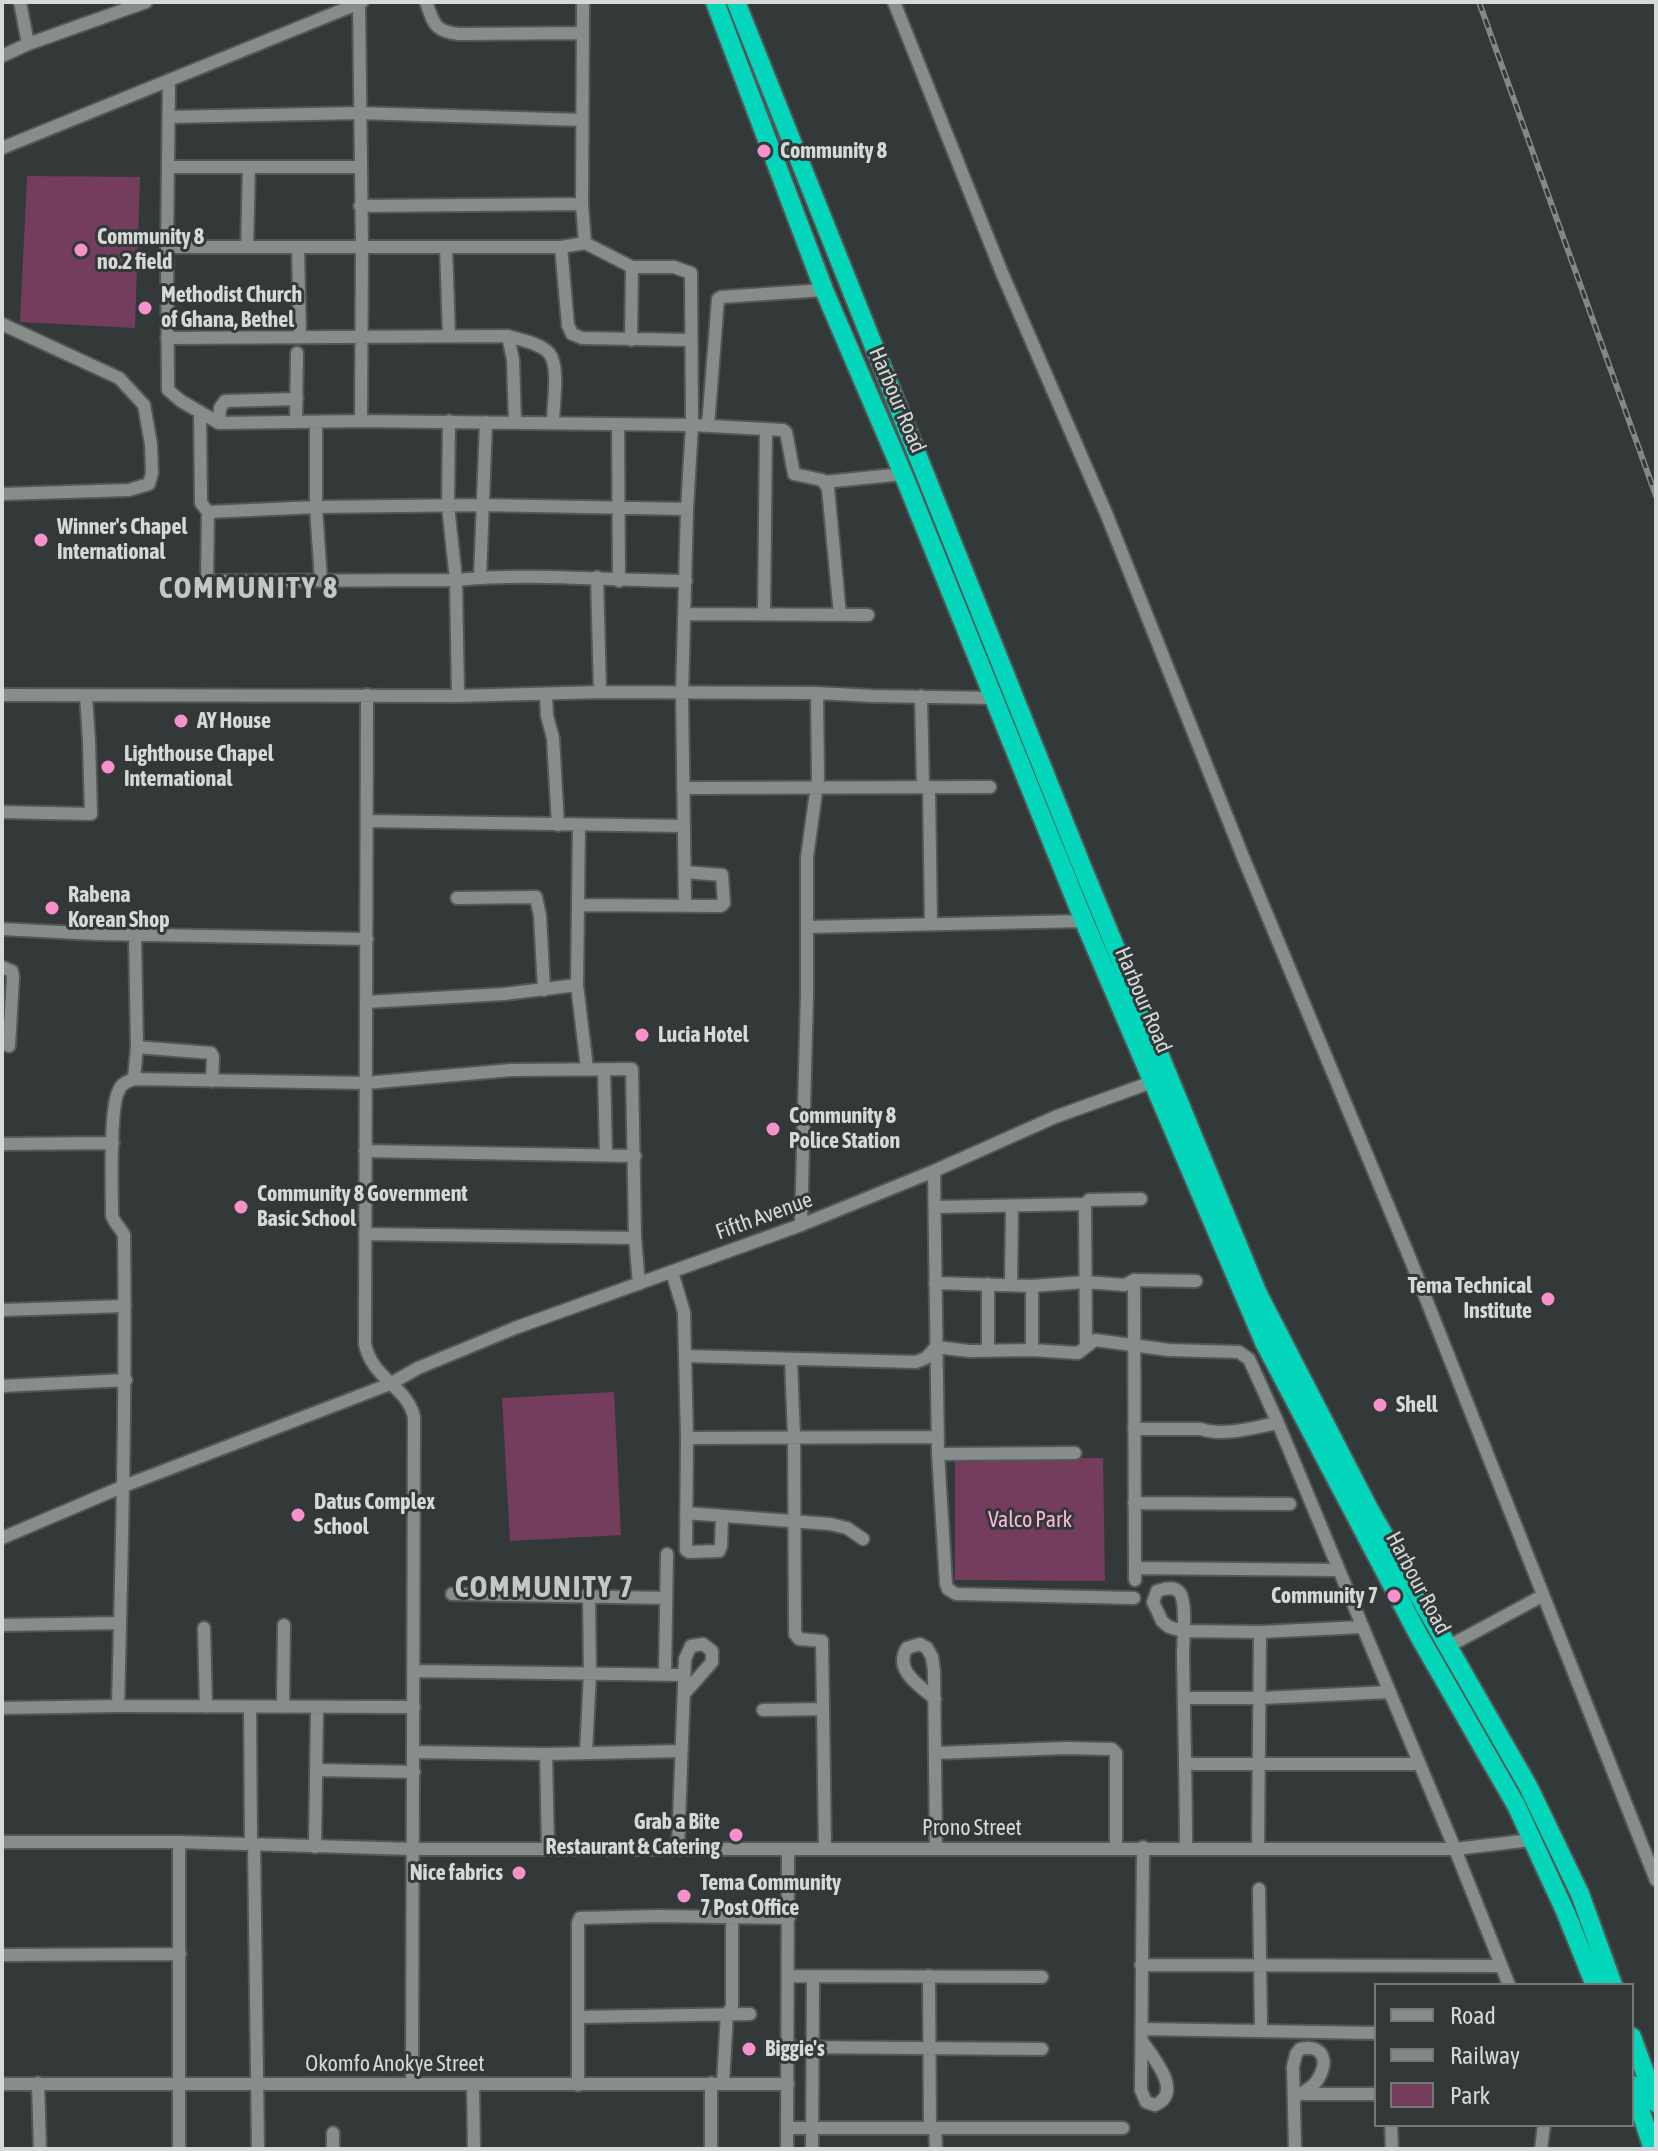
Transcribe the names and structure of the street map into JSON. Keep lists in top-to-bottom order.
{
  "streets": {
    "highway": ["Harbour Road"],
    "street": ["Fifth Avenue", "Prono Street", "Okomfo Anokye Street"]
  },
  "crossings": [
    ["Harbour Road", "Fifth Avenue"],
    ["Harbour Road", "Prono Street"]
  ],
  "districts": ["COMMUNITY 8", "COMMUNITY 7"],
  "parks": ["Valco Park"],
  "places": [
    "Community 8",
    "Community 8 no.2 field",
    "Methodist Church of Ghana, Bethel",
    "Winner's Chapel International",
    "AY House",
    "Lighthouse Chapel International",
    "Rabena Korean Shop",
    "Lucia Hotel",
    "Community 8 Police Station",
    "Community 8 Government Basic School",
    "Tema Technical Institute",
    "Shell",
    "Datus Complex School",
    "Community 7",
    "Grab a Bite Restaurant & Catering",
    "Nice fabrics",
    "Tema Community 7 Post Office",
    "Biggie's"
  ],
  "legend": ["Road", "Railway", "Park"]
}
